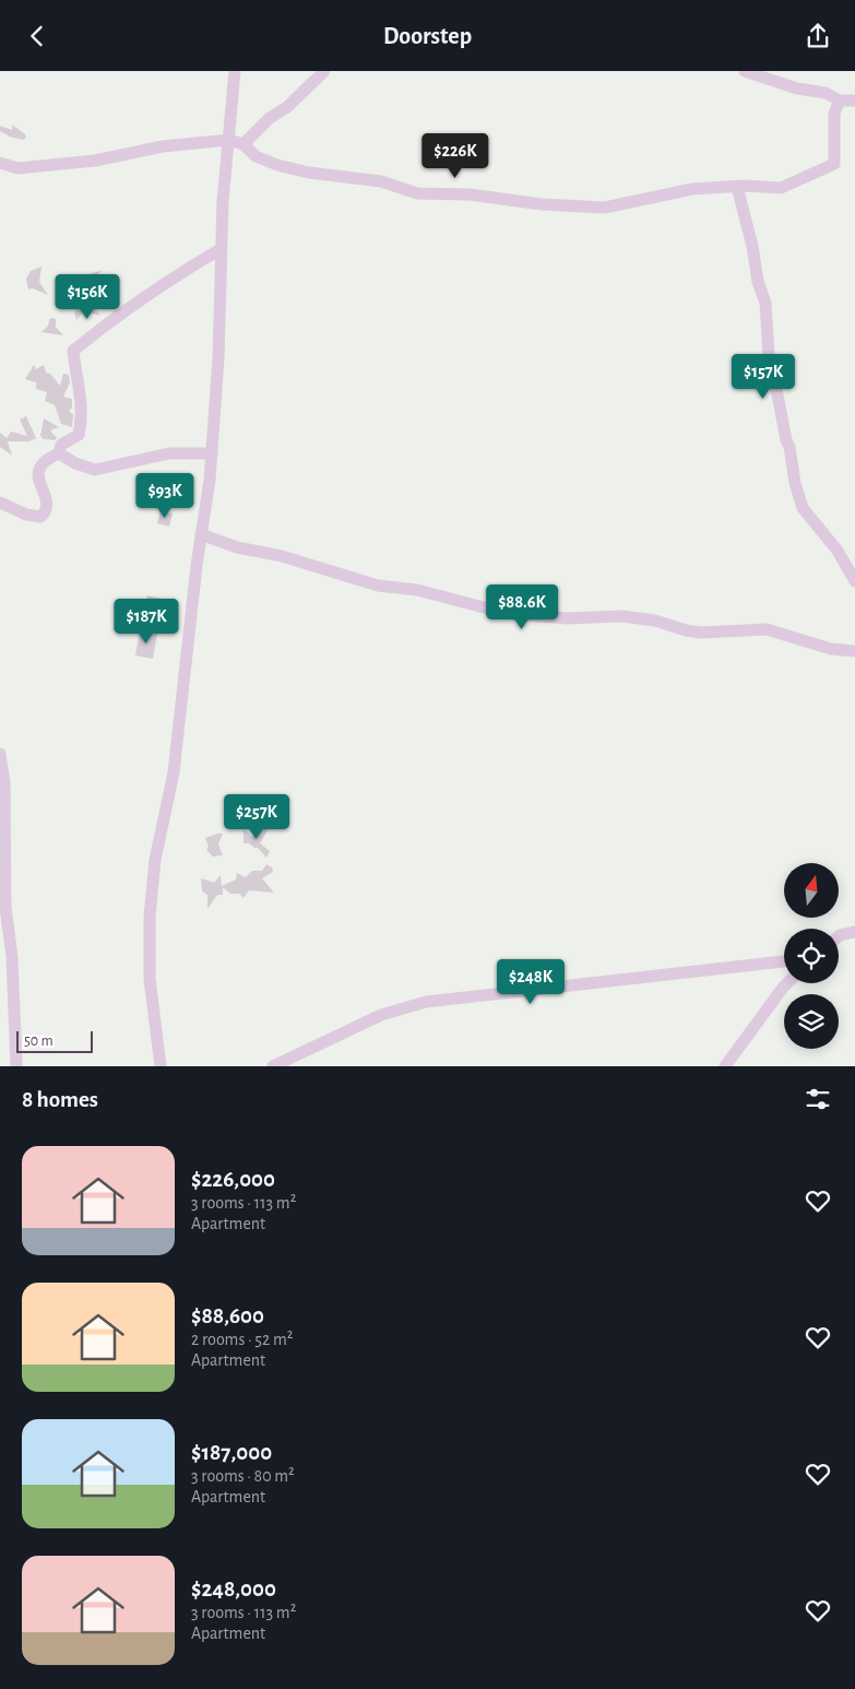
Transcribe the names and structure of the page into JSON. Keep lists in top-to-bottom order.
{
  "scale_bar": "50 m",
  "north": "top",
  "page": {
    "header": "Doorstep",
    "price": [
      "$226K",
      "$156K",
      "$157K",
      "$93K",
      "$88.6K",
      "$187K",
      "$257K",
      "$248K"
    ],
    "scale": "50 m",
    "heading": "8 homes",
    "list": [
      {
        "name": "$226,000",
        "note": "3 rooms · 113 m² · Apartment"
      },
      {
        "name": "$88,600",
        "note": "2 rooms · 52 m² · Apartment"
      },
      {
        "name": "$187,000",
        "note": "3 rooms · 80 m² · Apartment"
      },
      {
        "name": "$248,000",
        "note": "3 rooms · 113 m² · Apartment"
      }
    ]
  }
}
